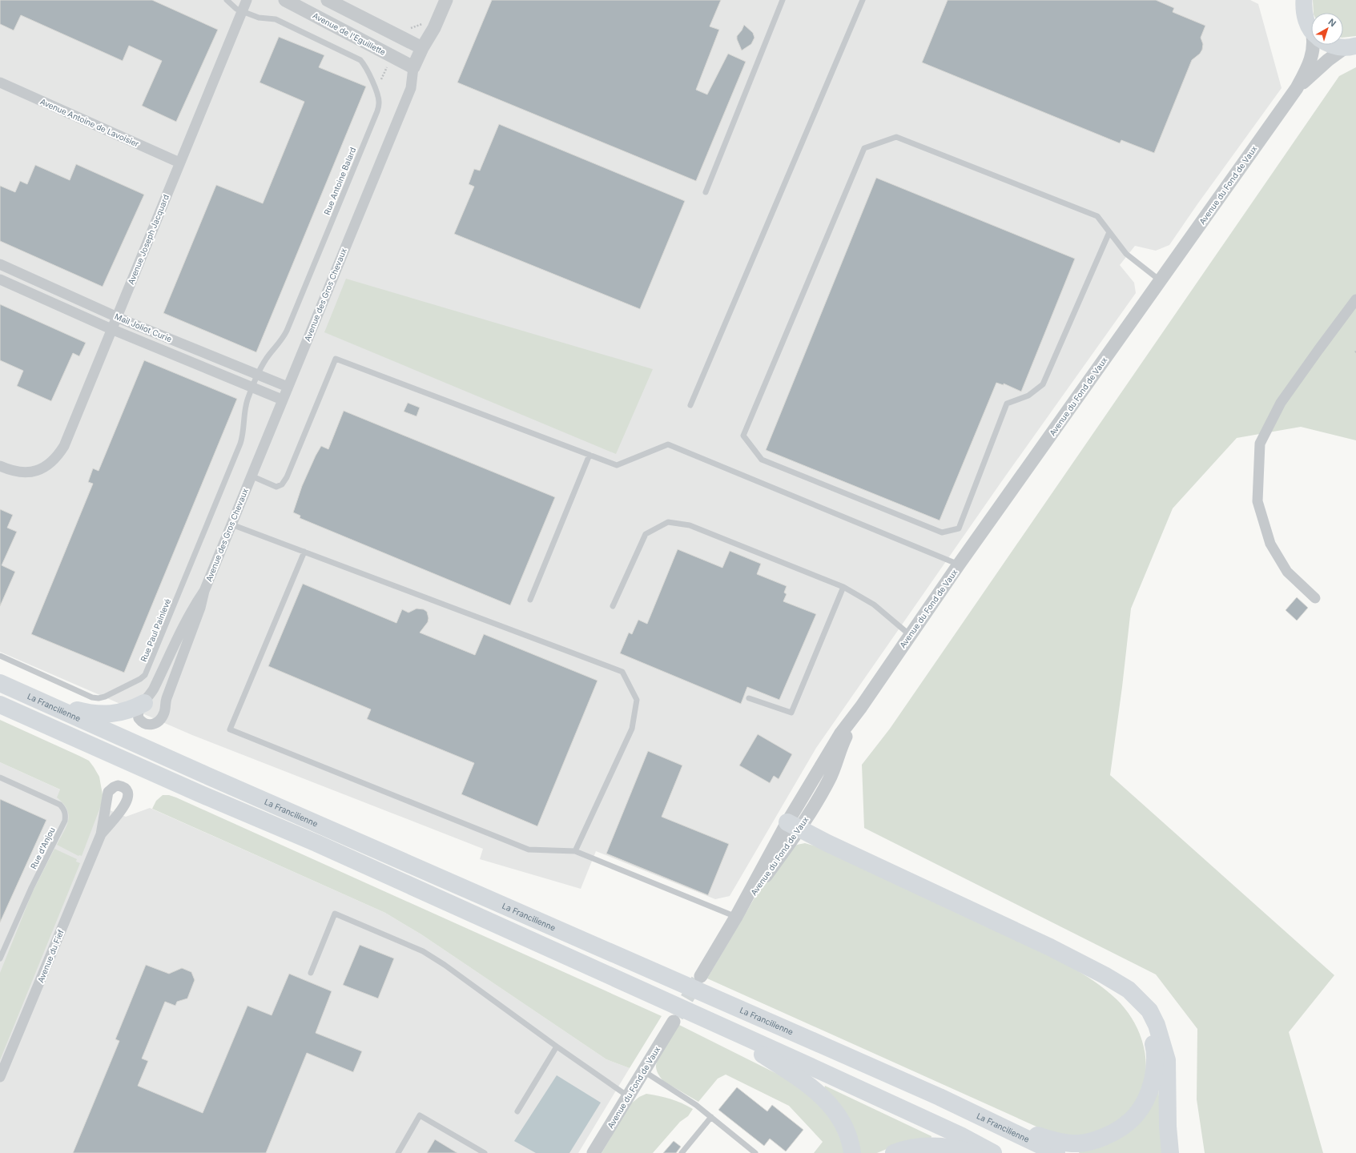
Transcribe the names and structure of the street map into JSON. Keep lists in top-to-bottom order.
{
  "streets": {
    "highway": ["La Francilienne"],
    "street": [
      "Avenue de l'Eguillette",
      "Avenue Antoine de Lavoisier",
      "Avenue du Fond de Vaux",
      "Avenue Joseph Jacquard",
      "Avenue des Gros Chevaux",
      "Mail Joliot Curie",
      "Avenue du Fief"
    ],
    "lane": ["Rue Antoine Balard", "Rue Paul Painlevé", "Rue d'Anjou"]
  },
  "crossings": [
    ["Avenue de l'Eguillette", "Avenue des Gros Chevaux"],
    ["Avenue Antoine de Lavoisier", "Avenue Joseph Jacquard"],
    ["Rue Antoine Balard", "Avenue Joseph Jacquard"],
    ["Rue Antoine Balard", "Mail Joliot Curie"],
    ["Rue Antoine Balard", "Rue Paul Painlevé"],
    ["Avenue Joseph Jacquard", "Mail Joliot Curie"],
    ["Avenue des Gros Chevaux", "Mail Joliot Curie"]
  ],
  "north": "top right"
}
